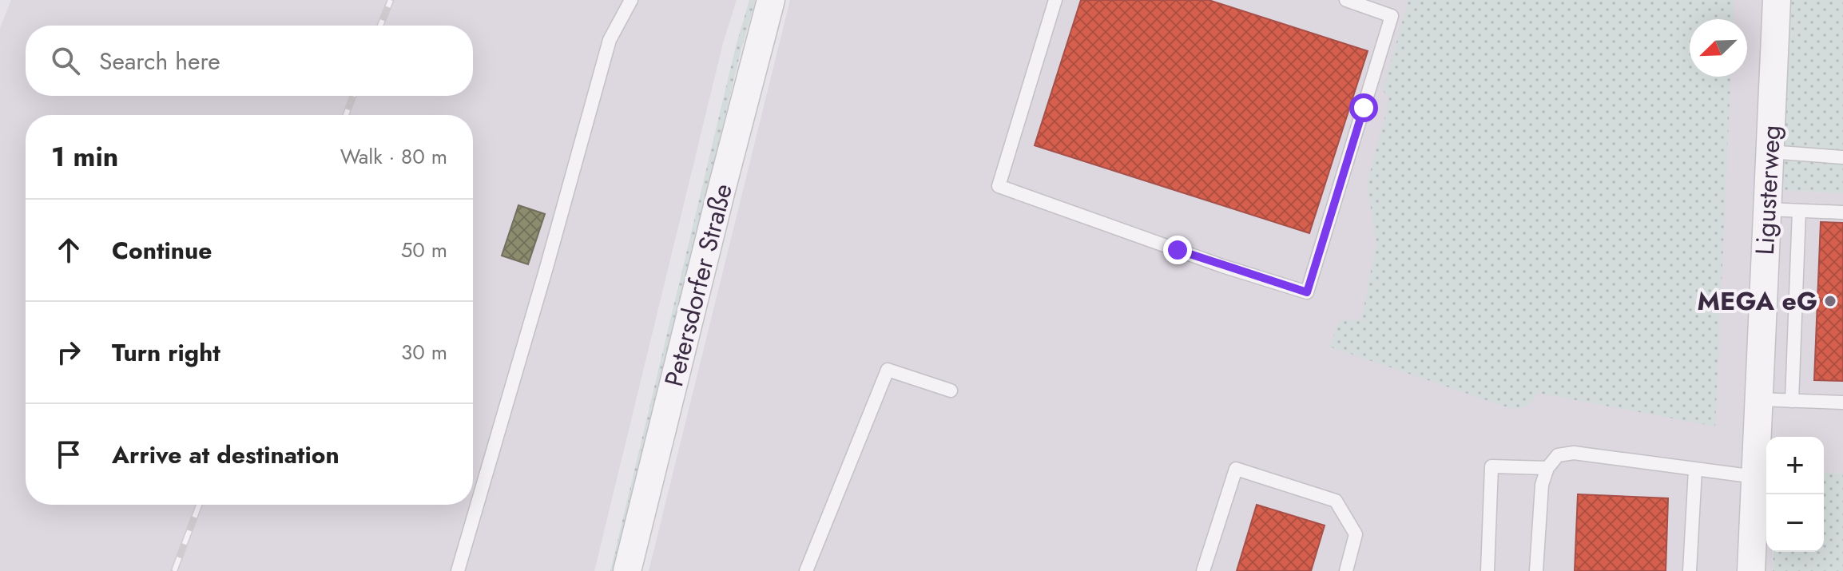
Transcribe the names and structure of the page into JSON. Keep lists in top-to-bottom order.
{
  "streets": {
    "street": ["Ligusterweg", "Petersdorfer Straße"]
  },
  "places": ["MEGA eG"],
  "north": "bottom left",
  "page": {
    "search": "Search here",
    "heading": ["1 min", "Walk · 80 m"],
    "list": [
      ["Continue", "50 m"],
      ["Turn right", "30 m"],
      "Arrive at destination"
    ],
    "map_buttons": ["+", "−"]
  }
}
